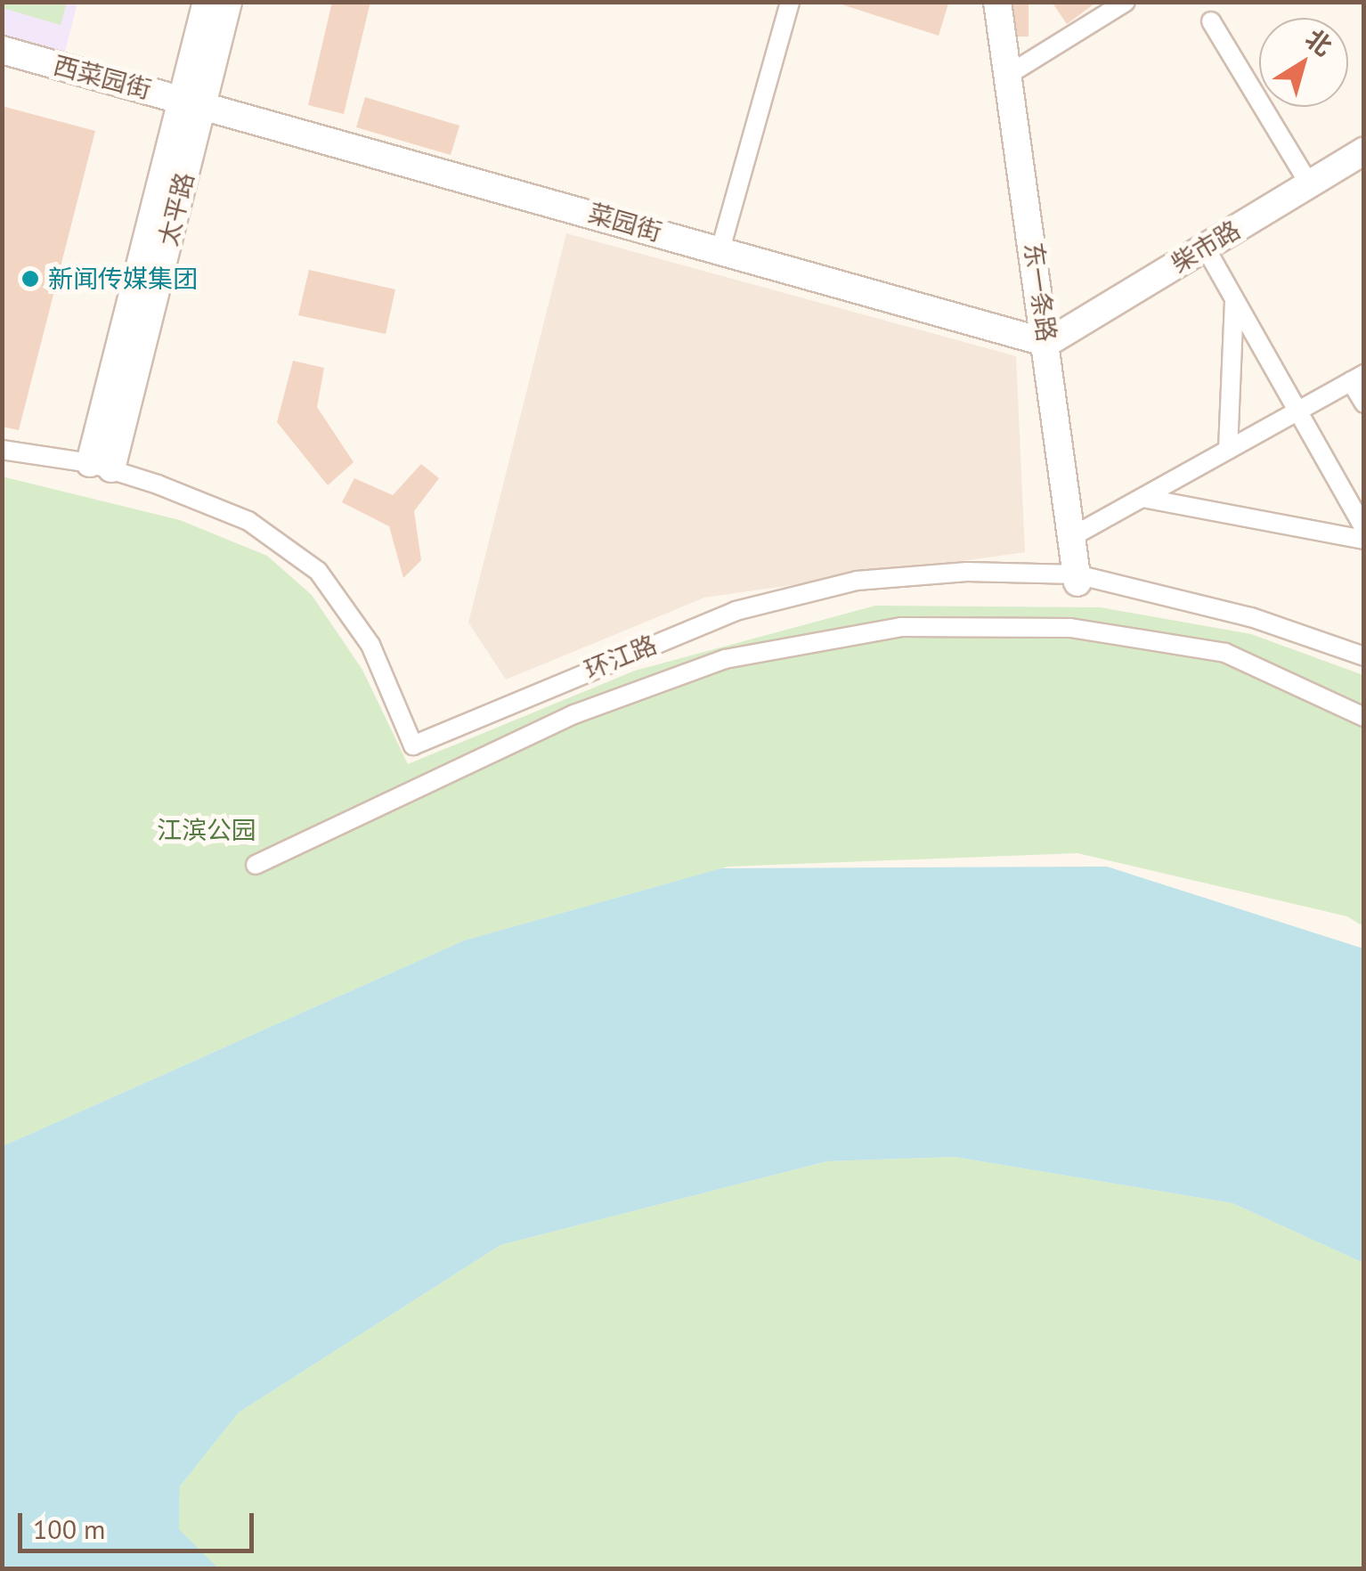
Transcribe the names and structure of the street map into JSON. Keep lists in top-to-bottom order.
{
  "streets": {
    "street": [
      "西菜园街",
      "太平路",
      "菜园街",
      "柴市路",
      "东一条路",
      "环江路"
    ]
  },
  "crossings": [
    ["西菜园街", "太平路"],
    ["西菜园街", "菜园街"],
    ["太平路", "菜园街"],
    ["太平路", "环江路"],
    ["菜园街", "柴市路"],
    ["菜园街", "东一条路"],
    ["柴市路", "东一条路"],
    ["东一条路", "环江路"]
  ],
  "parks": ["江滨公园"],
  "places": ["新闻传媒集团"],
  "scale_bar": "100 m",
  "north": "top right"
}
